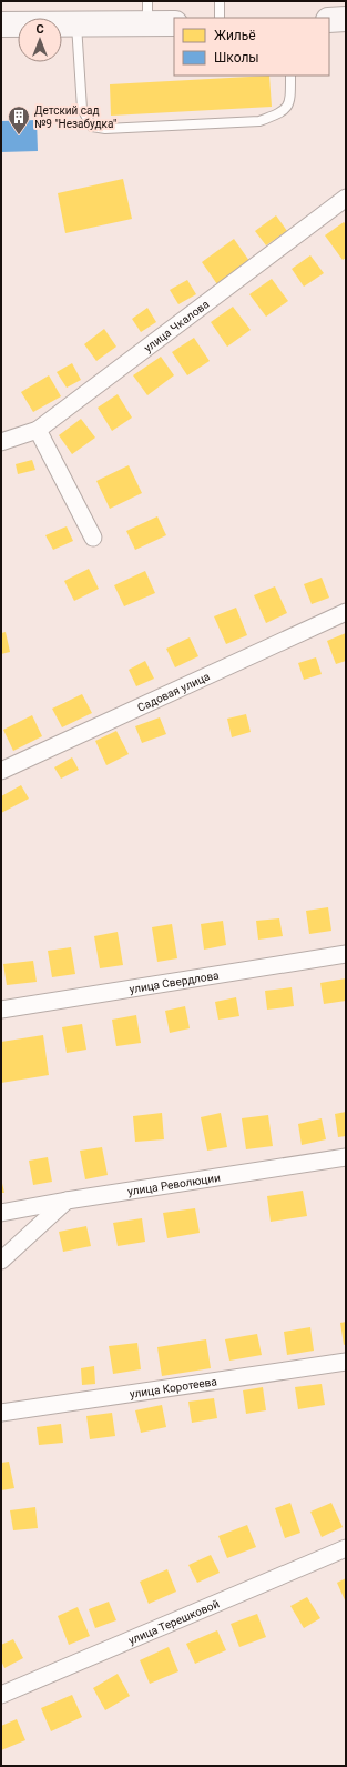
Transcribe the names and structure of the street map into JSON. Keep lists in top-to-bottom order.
{
  "streets": {
    "street": [
      "улица Чкалова",
      "Садовая улица",
      "улица Свердлова",
      "улица Революции",
      "улица Коротеева",
      "улица Терешковой"
    ]
  },
  "places": {
    "building": ["Детский сад №9 \"Незабудка\""]
  },
  "legend": ["Жильё", "Школы"],
  "north": "top"
}
